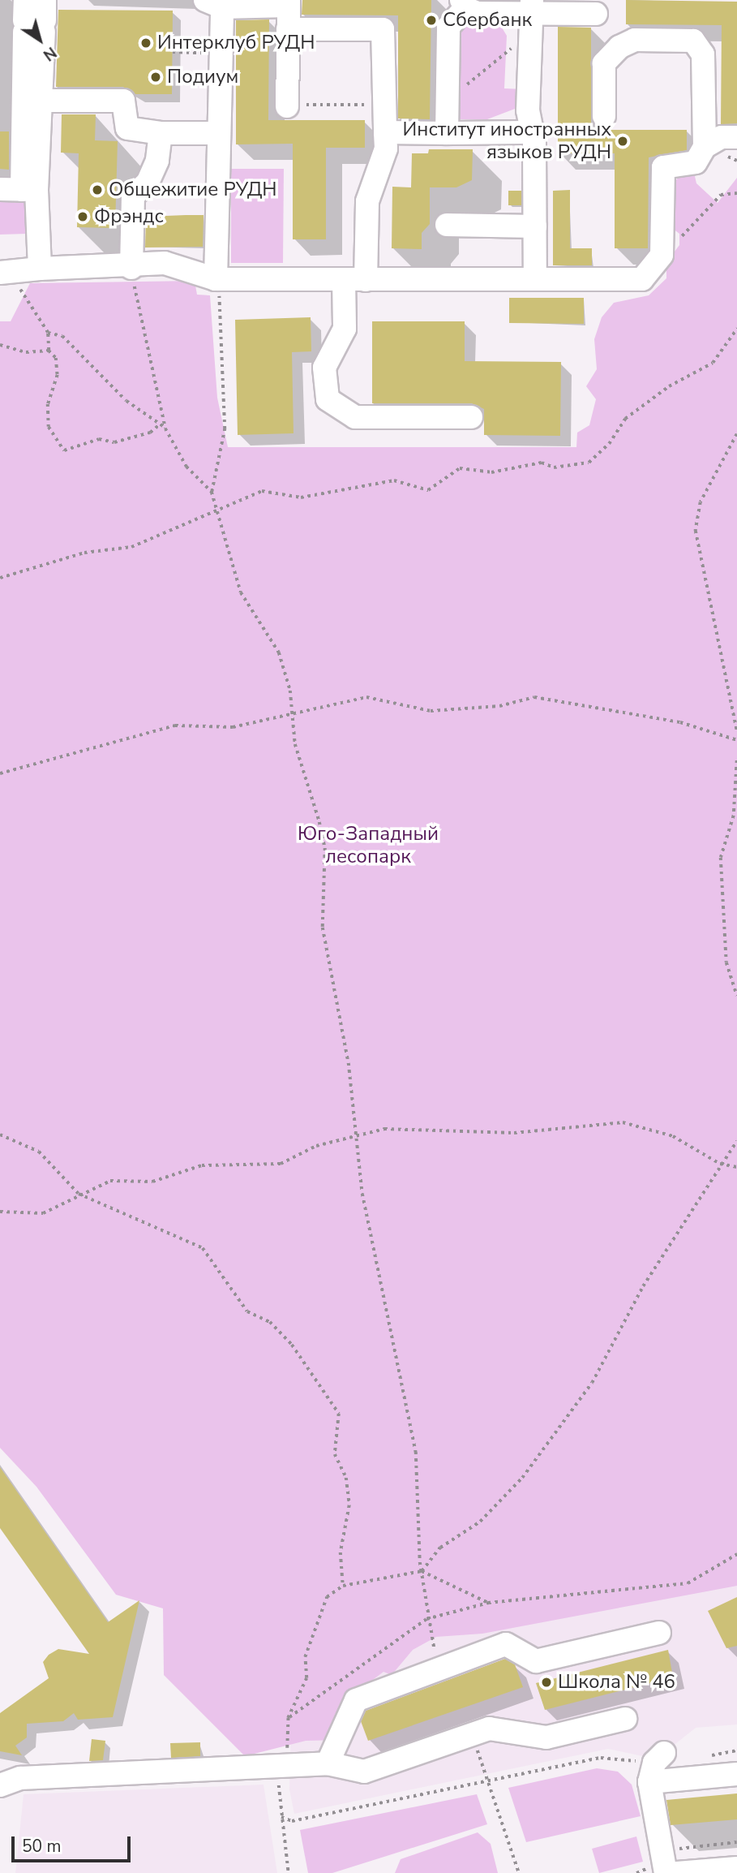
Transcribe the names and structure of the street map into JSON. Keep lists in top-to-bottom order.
{
  "parks": ["Юго-Западный лесопарк"],
  "places": [
    "Сбербанк",
    "Интерклуб РУДН",
    "Подиум",
    "Институт иностранных языков РУДН",
    "Общежитие РУДН",
    "Фрэндс",
    "Школа № 46"
  ],
  "scale_bar": "50 m",
  "north": "bottom right"
}
